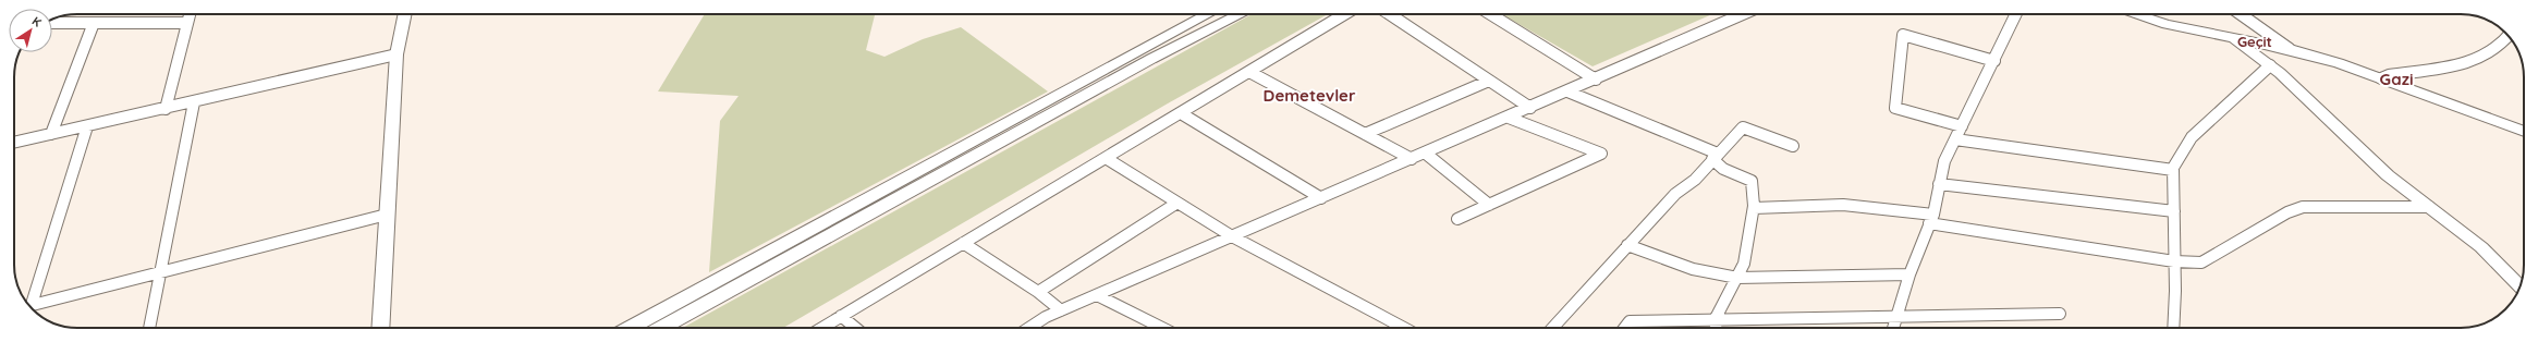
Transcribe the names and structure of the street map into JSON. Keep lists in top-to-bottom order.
{
  "districts": ["Geçit", "Gazi", "Demetevler"],
  "north": "top right"
}
